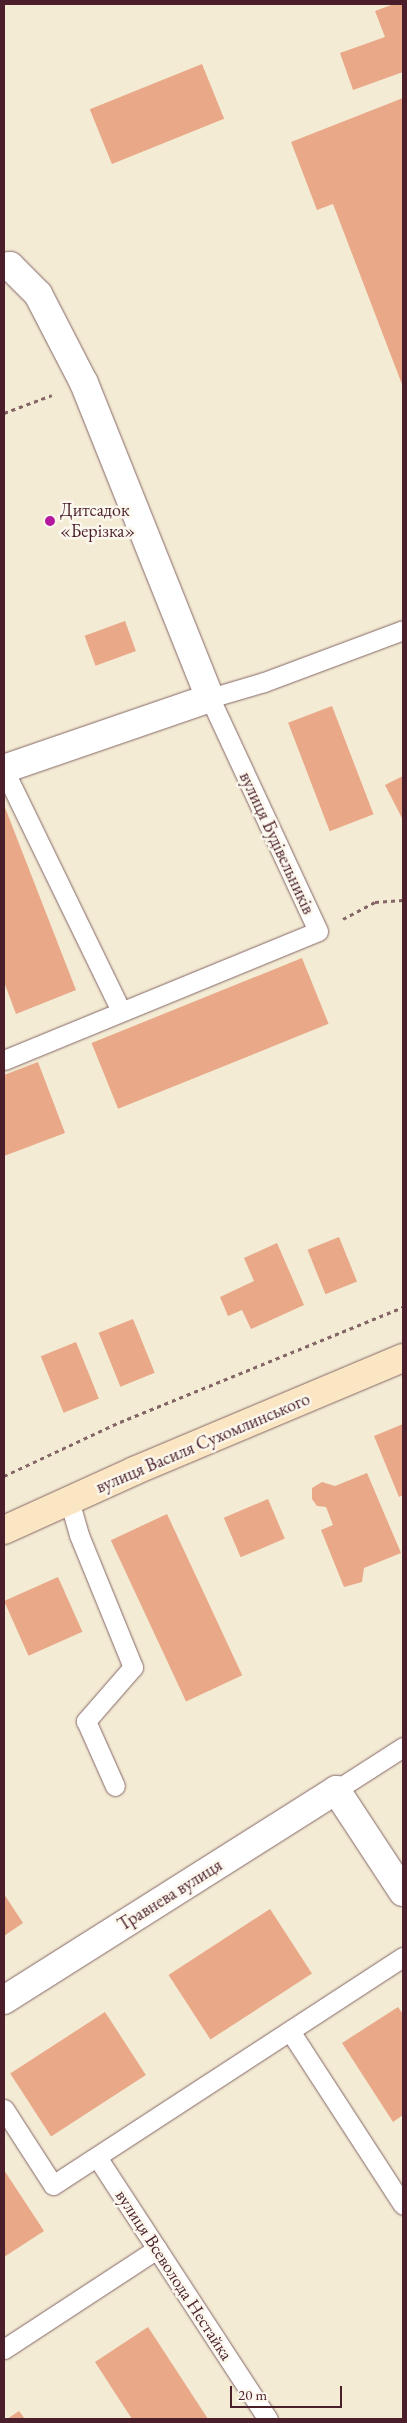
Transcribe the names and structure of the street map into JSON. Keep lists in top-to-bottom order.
{
  "streets": {
    "main road": ["вулиця Василя Сухомлинського"],
    "street": ["вулиця Будівельників", "Травнева вулиця"],
    "lane": ["вулиця Всеволода Нестайка"]
  },
  "places": ["Дитсадок «Берізка»"],
  "scale_bar": "20 m"
}
